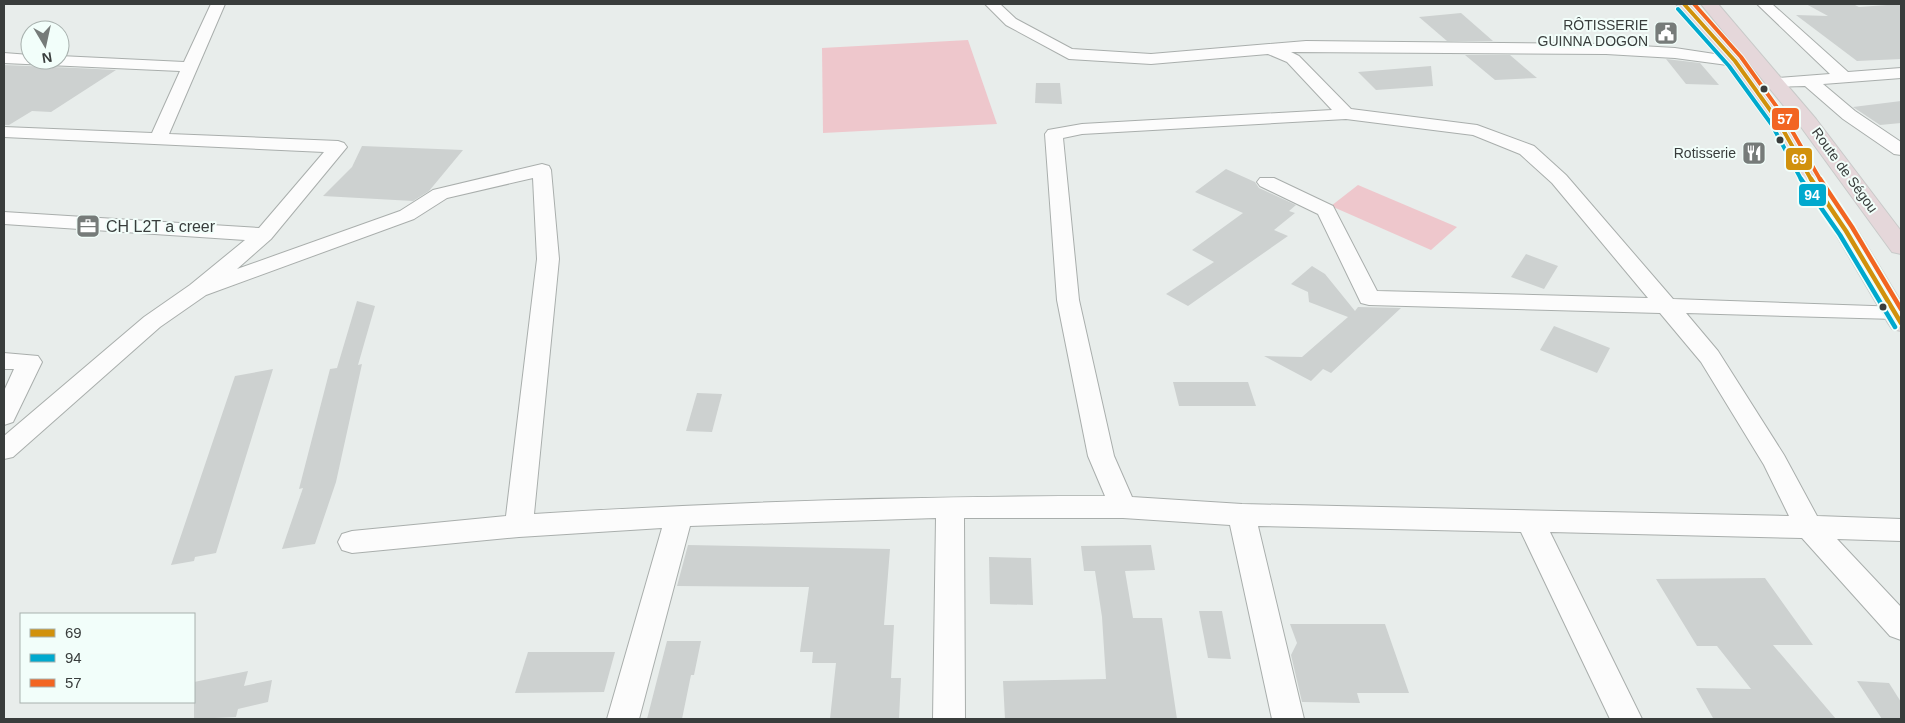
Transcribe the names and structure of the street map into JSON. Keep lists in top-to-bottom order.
{
  "streets": {
    "highway": ["Route de Ségou"]
  },
  "places": {
    "public building": ["RÔTISSERIE GUINNA DOGON"],
    "restaurant": ["Rotisserie"],
    "office": ["CH L2T a creer"]
  },
  "lines": ["transit line 69", "transit line 57", "transit line 94"],
  "legend": ["69", "94", "57"],
  "north": "bottom"
}
